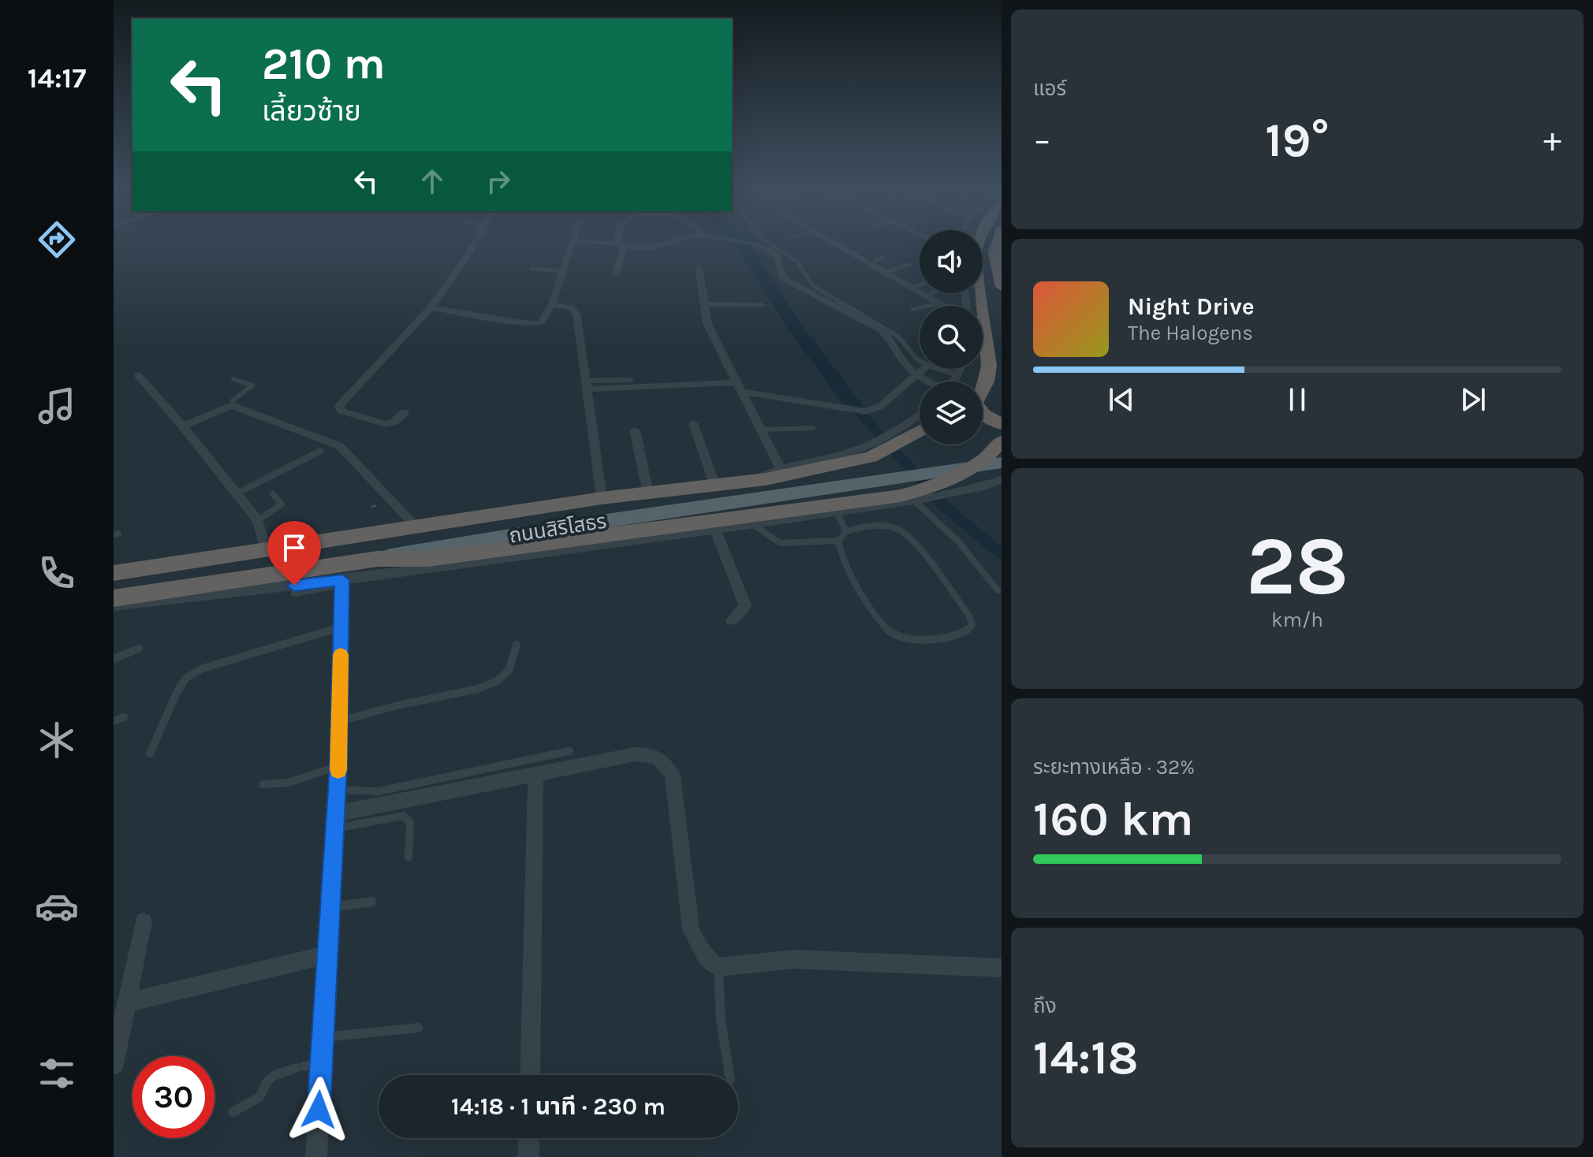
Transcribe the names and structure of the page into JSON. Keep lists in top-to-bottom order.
{
  "streets": {
    "highway": ["ถนนสิริโสธร"]
  },
  "page": {
    "tabs": "14:17",
    "tile": [
      "แอร์",
      ["28", "km/h"],
      ["ระยะทางเหลือ · 32%", "160 km"],
      ["ถึง", "14:18"]
    ],
    "turn": ["210 m", "เลี้ยวซ้าย"],
    "heat": ["−", "19°", "+"],
    "song": ["Night Drive", "The Halogens"],
    "limit": "30",
    "trip": "14:18 · 1 นาที · 230 m"
  }
}
